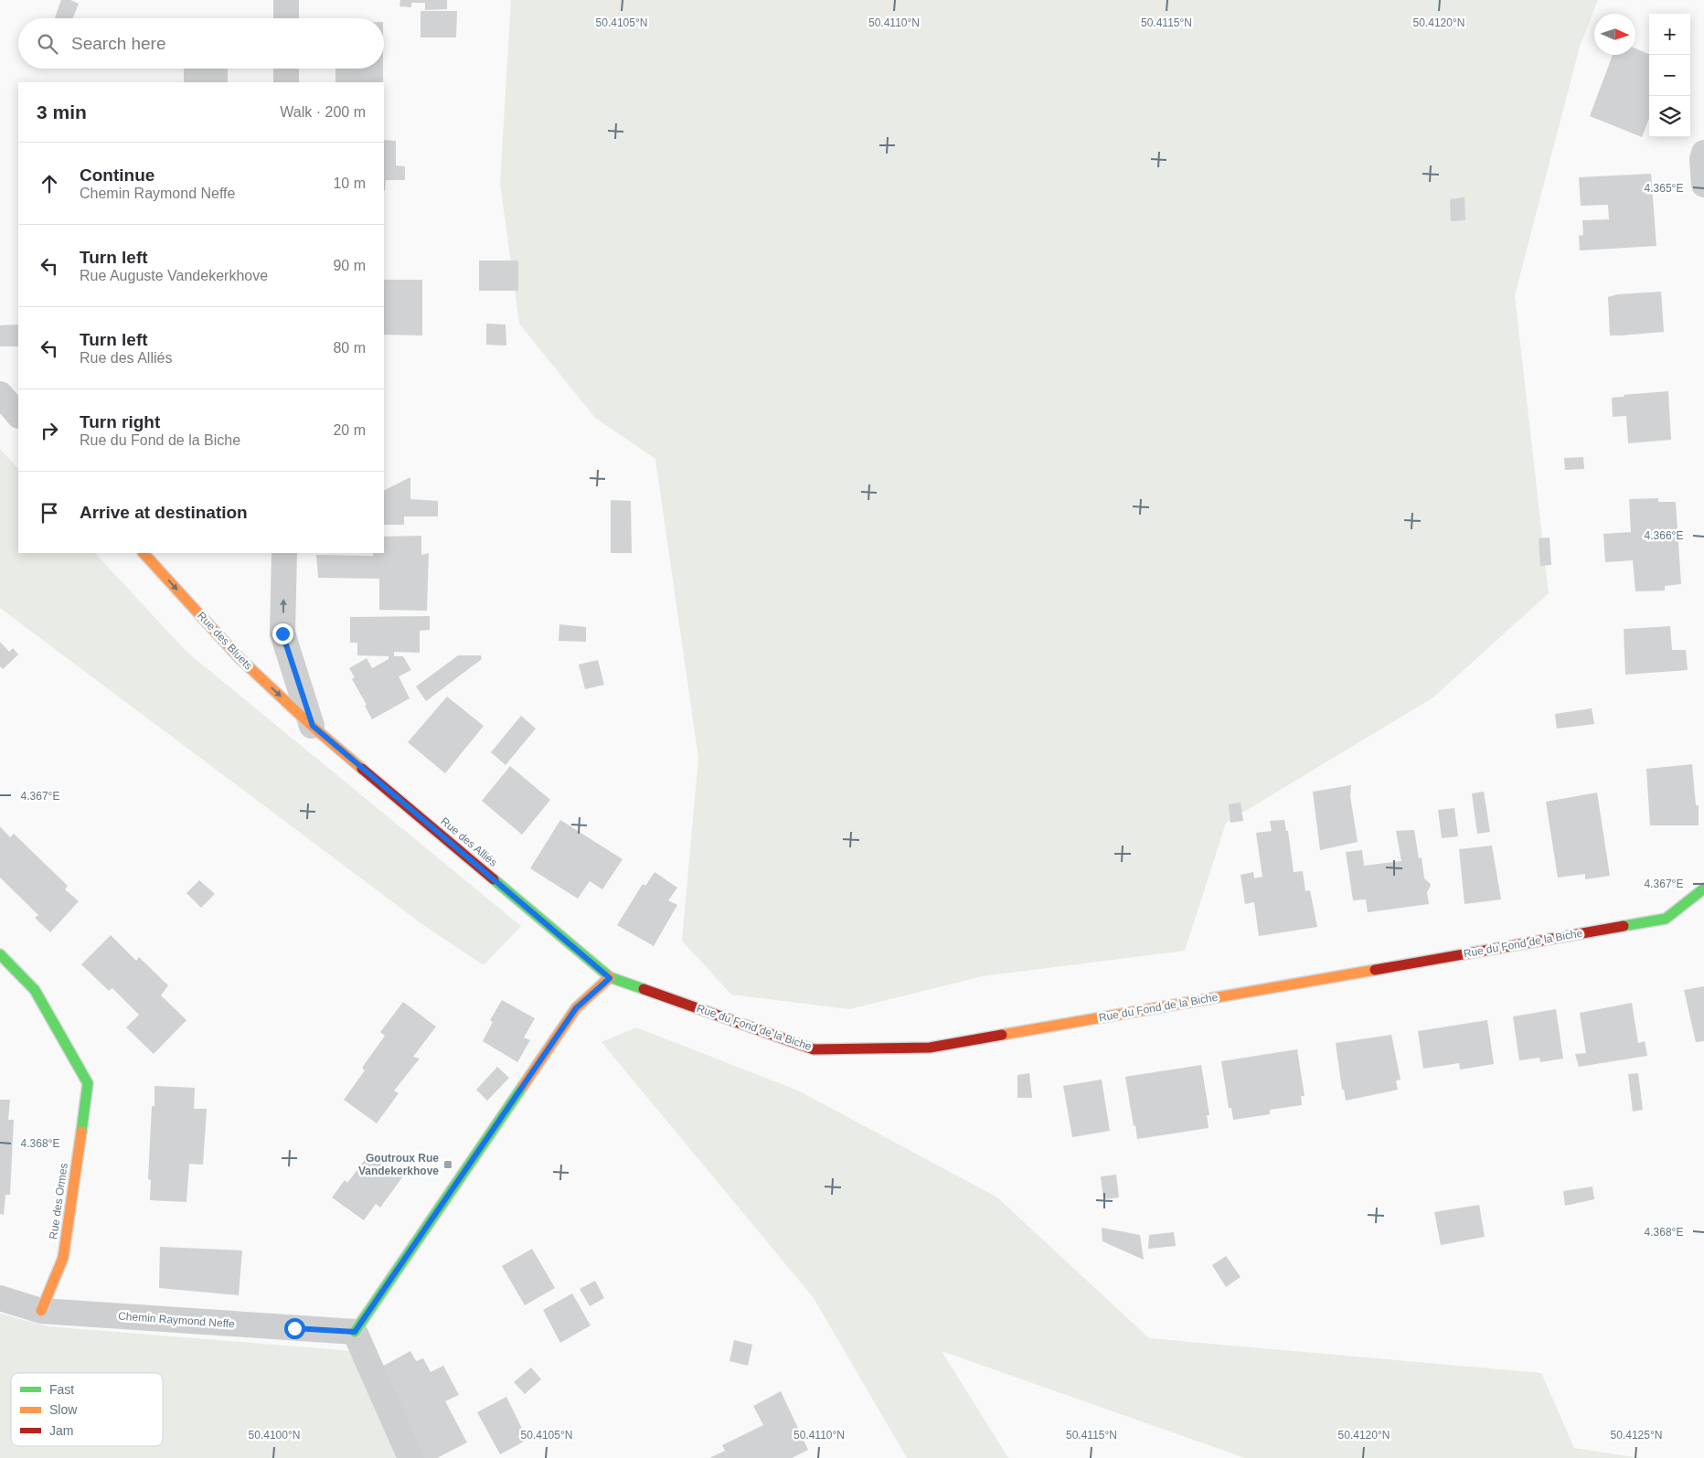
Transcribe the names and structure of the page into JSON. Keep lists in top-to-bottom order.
{
  "streets": {
    "street": [
      "Rue des Bluets",
      "Rue des Alliés",
      "Rue du Fond de la Biche",
      "Rue des Ormes",
      "Chemin Raymond Neffe"
    ]
  },
  "crossings": [
    ["Rue des Bluets", "Rue des Alliés"],
    ["Rue des Alliés", "Rue du Fond de la Biche"],
    ["Rue des Ormes", "Chemin Raymond Neffe"]
  ],
  "one_way": ["Rue des Bluets"],
  "places": {
    "transit": ["Goutroux Rue Vandekerkhove"]
  },
  "legend": ["Fast", "Slow", "Jam"],
  "north": "right",
  "page": {
    "map_buttons": ["+", "−"],
    "search": "Search here",
    "heading": ["3 min", "Walk · 200 m"],
    "list": [
      ["Continue", "Chemin Raymond Neffe", "10 m"],
      ["Turn left", "Rue Auguste Vandekerkhove", "90 m"],
      ["Turn left", "Rue des Alliés", "80 m"],
      ["Turn right", "Rue du Fond de la Biche", "20 m"],
      "Arrive at destination"
    ]
  },
  "coordinates": [
    "50.4105°N",
    "50.4110°N",
    "50.4115°N",
    "50.4120°N",
    "4.365°E",
    "4.366°E",
    "4.367°E",
    "4.368°E",
    "50.4100°N",
    "50.4125°N"
  ]
}
